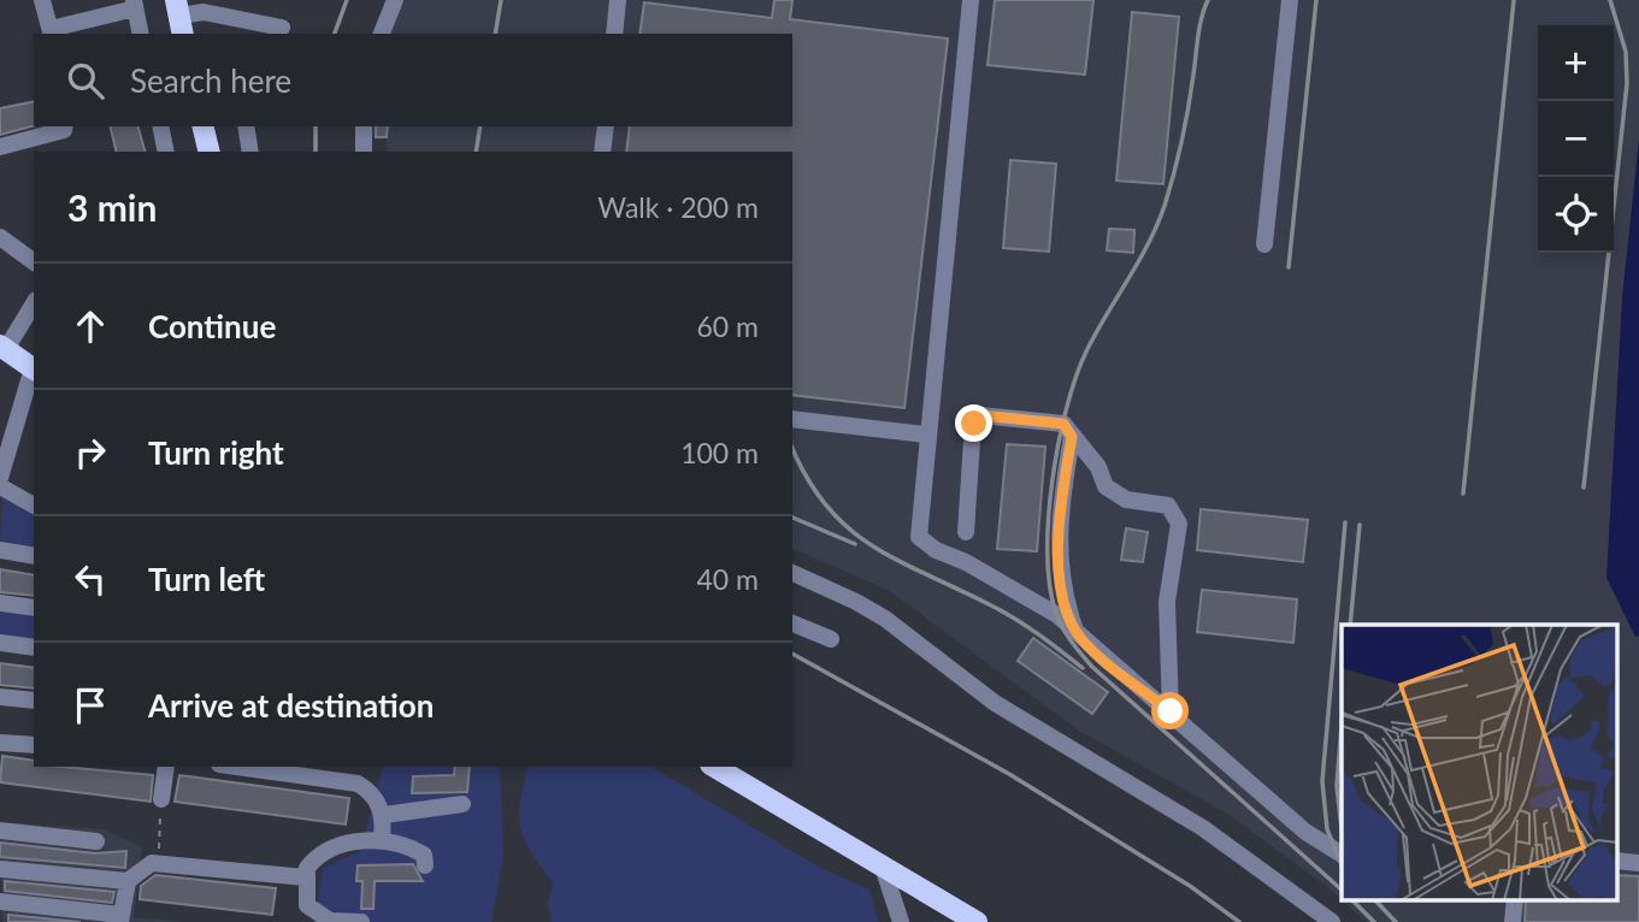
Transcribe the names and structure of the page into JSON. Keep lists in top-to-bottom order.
{
  "page": {
    "map_buttons": ["+", "−"],
    "search": "Search here",
    "heading": ["3 min", "Walk · 200 m"],
    "list": [
      ["Continue", "60 m"],
      ["Turn right", "100 m"],
      ["Turn left", "40 m"],
      "Arrive at destination"
    ]
  }
}
